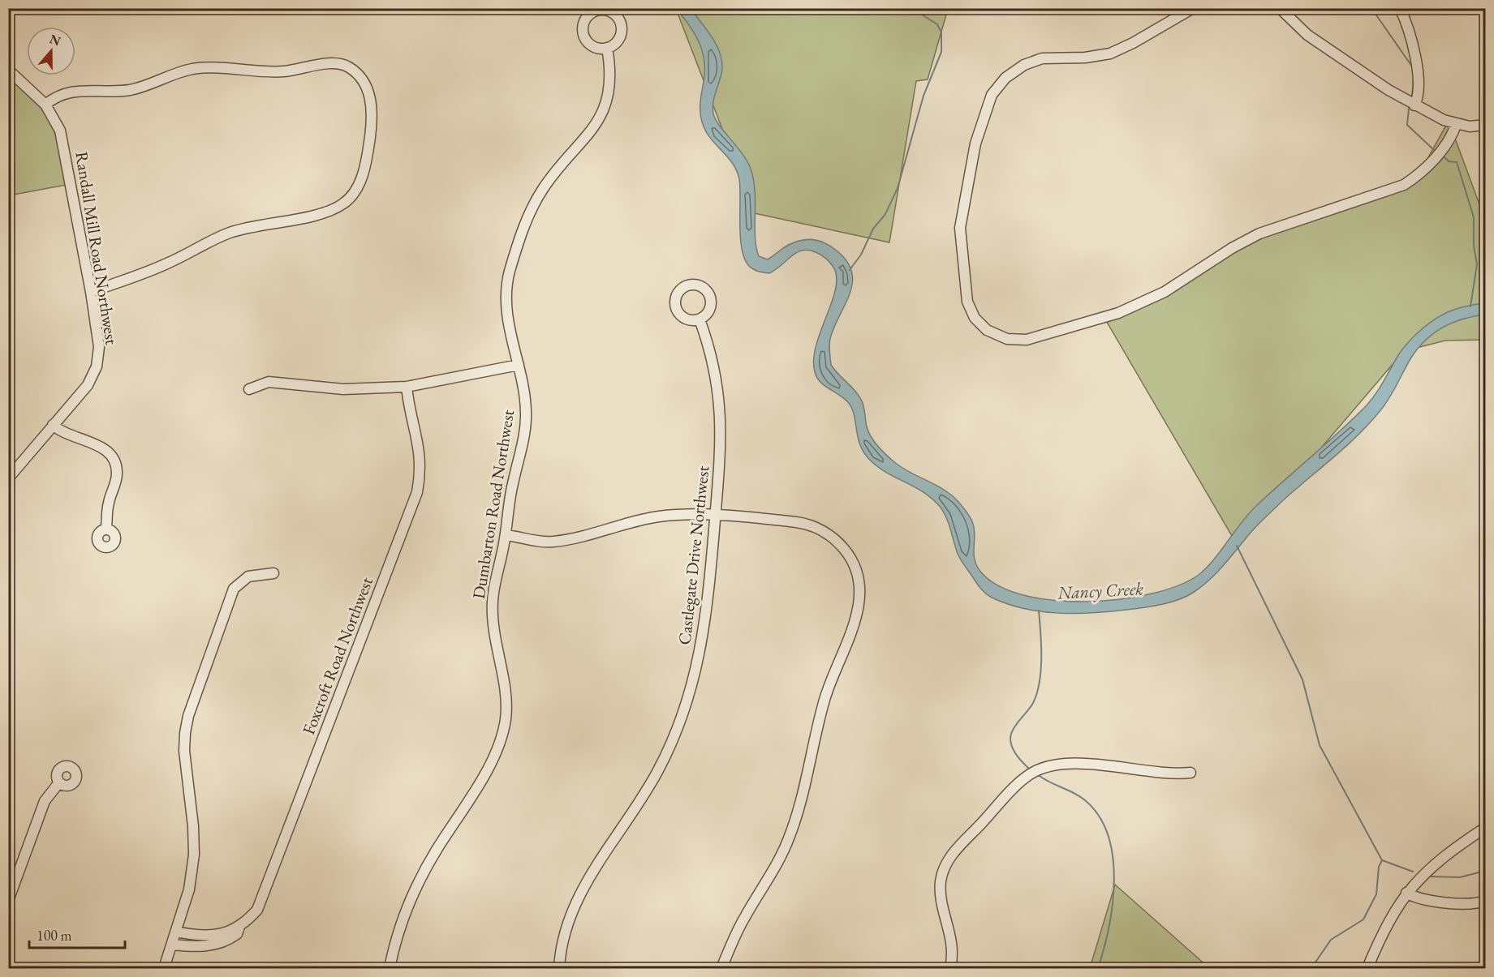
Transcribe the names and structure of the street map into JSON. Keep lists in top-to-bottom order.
{
  "streets": {
    "street": [
      "Randall Mill Road Northwest",
      "Dumbarton Road Northwest",
      "Castlegate Drive Northwest",
      "Foxcroft Road Northwest"
    ]
  },
  "water": ["Nancy Creek"],
  "scale_bar": "100 m",
  "north": "top"
}
